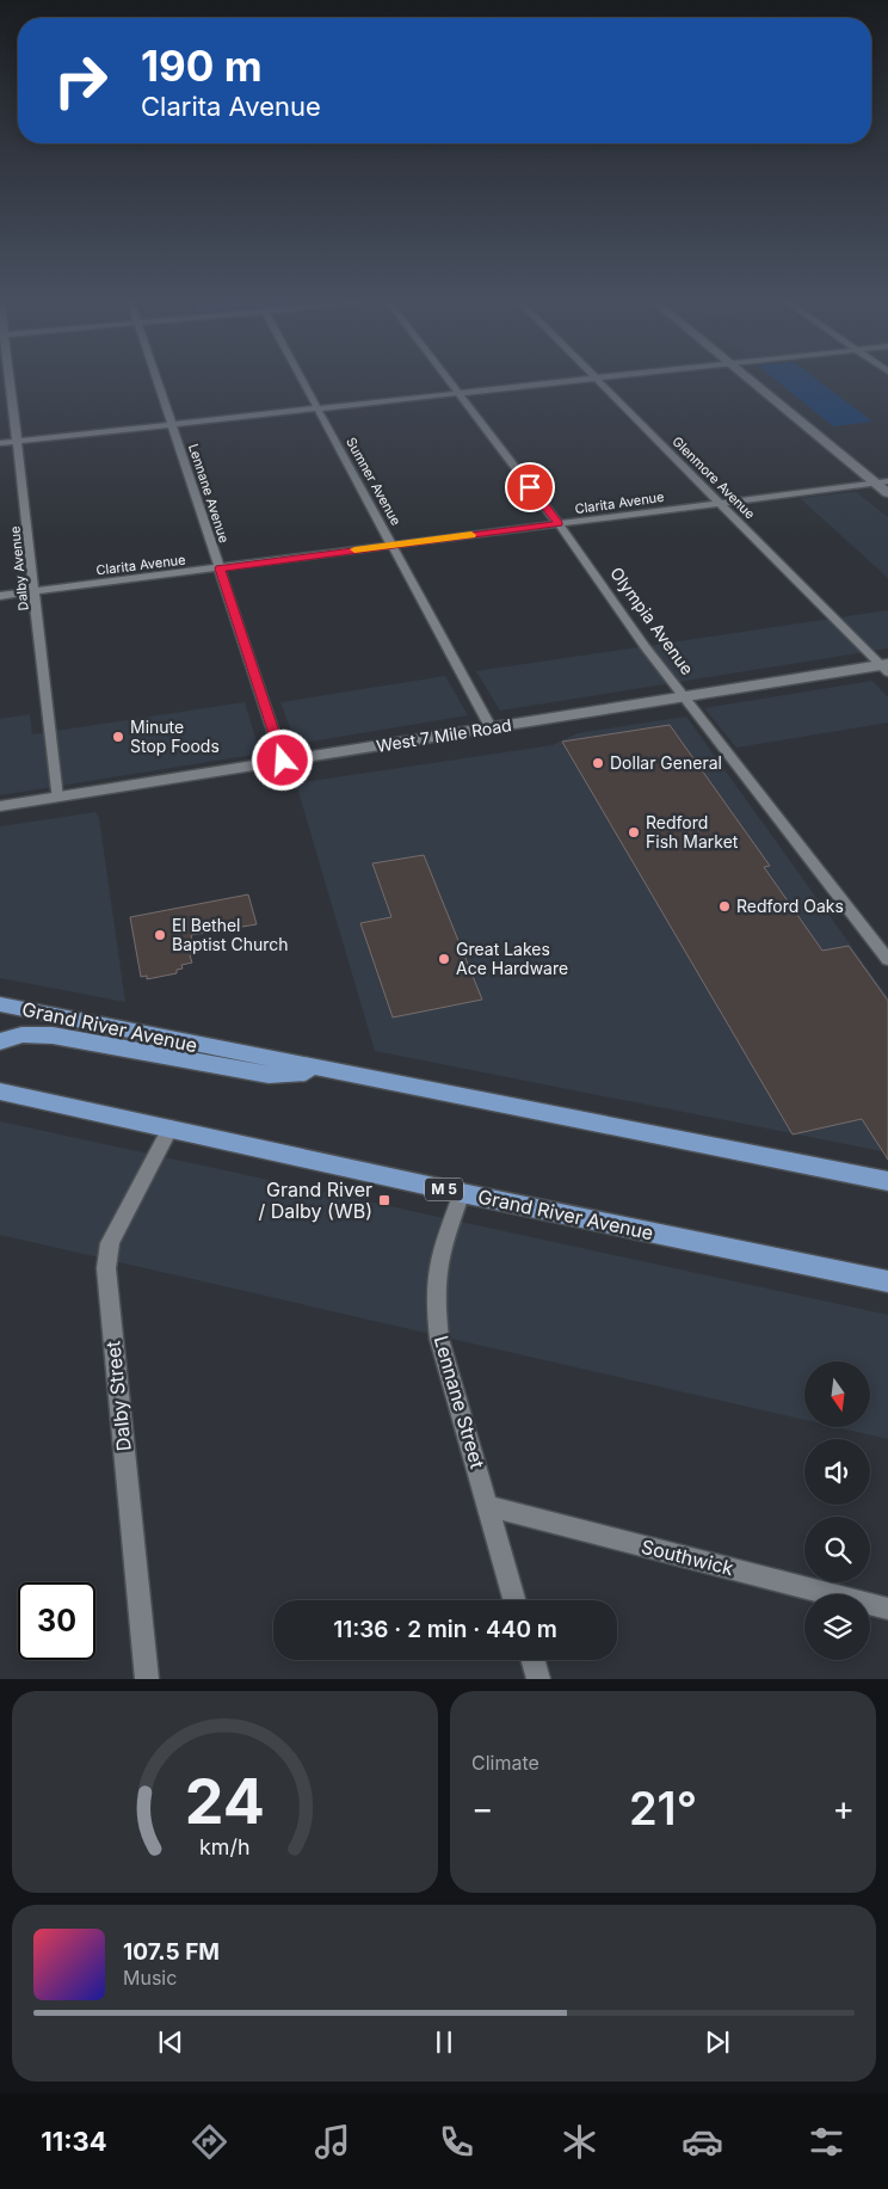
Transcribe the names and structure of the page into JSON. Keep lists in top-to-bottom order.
{
  "streets": {
    "main road": ["West 7 Mile Road", "Grand River Avenue", "M 5"],
    "street": [
      "Glenmore Avenue",
      "Sumner Avenue",
      "Lennane Avenue",
      "Clarita Avenue",
      "Dalby Avenue",
      "Olympia Avenue",
      "Dalby Street",
      "Lennane Street",
      "Southwick"
    ]
  },
  "crossings": [
    ["Glenmore Avenue", "Clarita Avenue"],
    ["Glenmore Avenue", "West 7 Mile Road"],
    ["Sumner Avenue", "Clarita Avenue"],
    ["Sumner Avenue", "West 7 Mile Road"],
    ["Lennane Avenue", "Clarita Avenue"],
    ["Lennane Avenue", "West 7 Mile Road"],
    ["Clarita Avenue", "Dalby Avenue"],
    ["Clarita Avenue", "Olympia Avenue"],
    ["Dalby Avenue", "West 7 Mile Road"],
    ["Olympia Avenue", "West 7 Mile Road"],
    ["Grand River Avenue", "Dalby Street"],
    ["Grand River Avenue", "Lennane Street"],
    ["Lennane Street", "Southwick"]
  ],
  "places": {
    "other": [
      "Minute Stop Foods",
      "Dollar General",
      "Redford Fish Market",
      "Redford Oaks",
      "El Bethel Baptist Church",
      "Great Lakes Ace Hardware"
    ],
    "transit": ["Grand River / Dalby (WB)"]
  },
  "north": "bottom",
  "page": {
    "turn": ["190 m", "Clarita Avenue"],
    "limit": "30",
    "trip": "11:36 · 2 min · 440 m",
    "tile": "Climate",
    "heat": ["−", "21°", "+"],
    "song": ["107.5 FM", "Music"],
    "tabs": "11:34",
    "gauge": ["24", "km/h"]
  }
}
